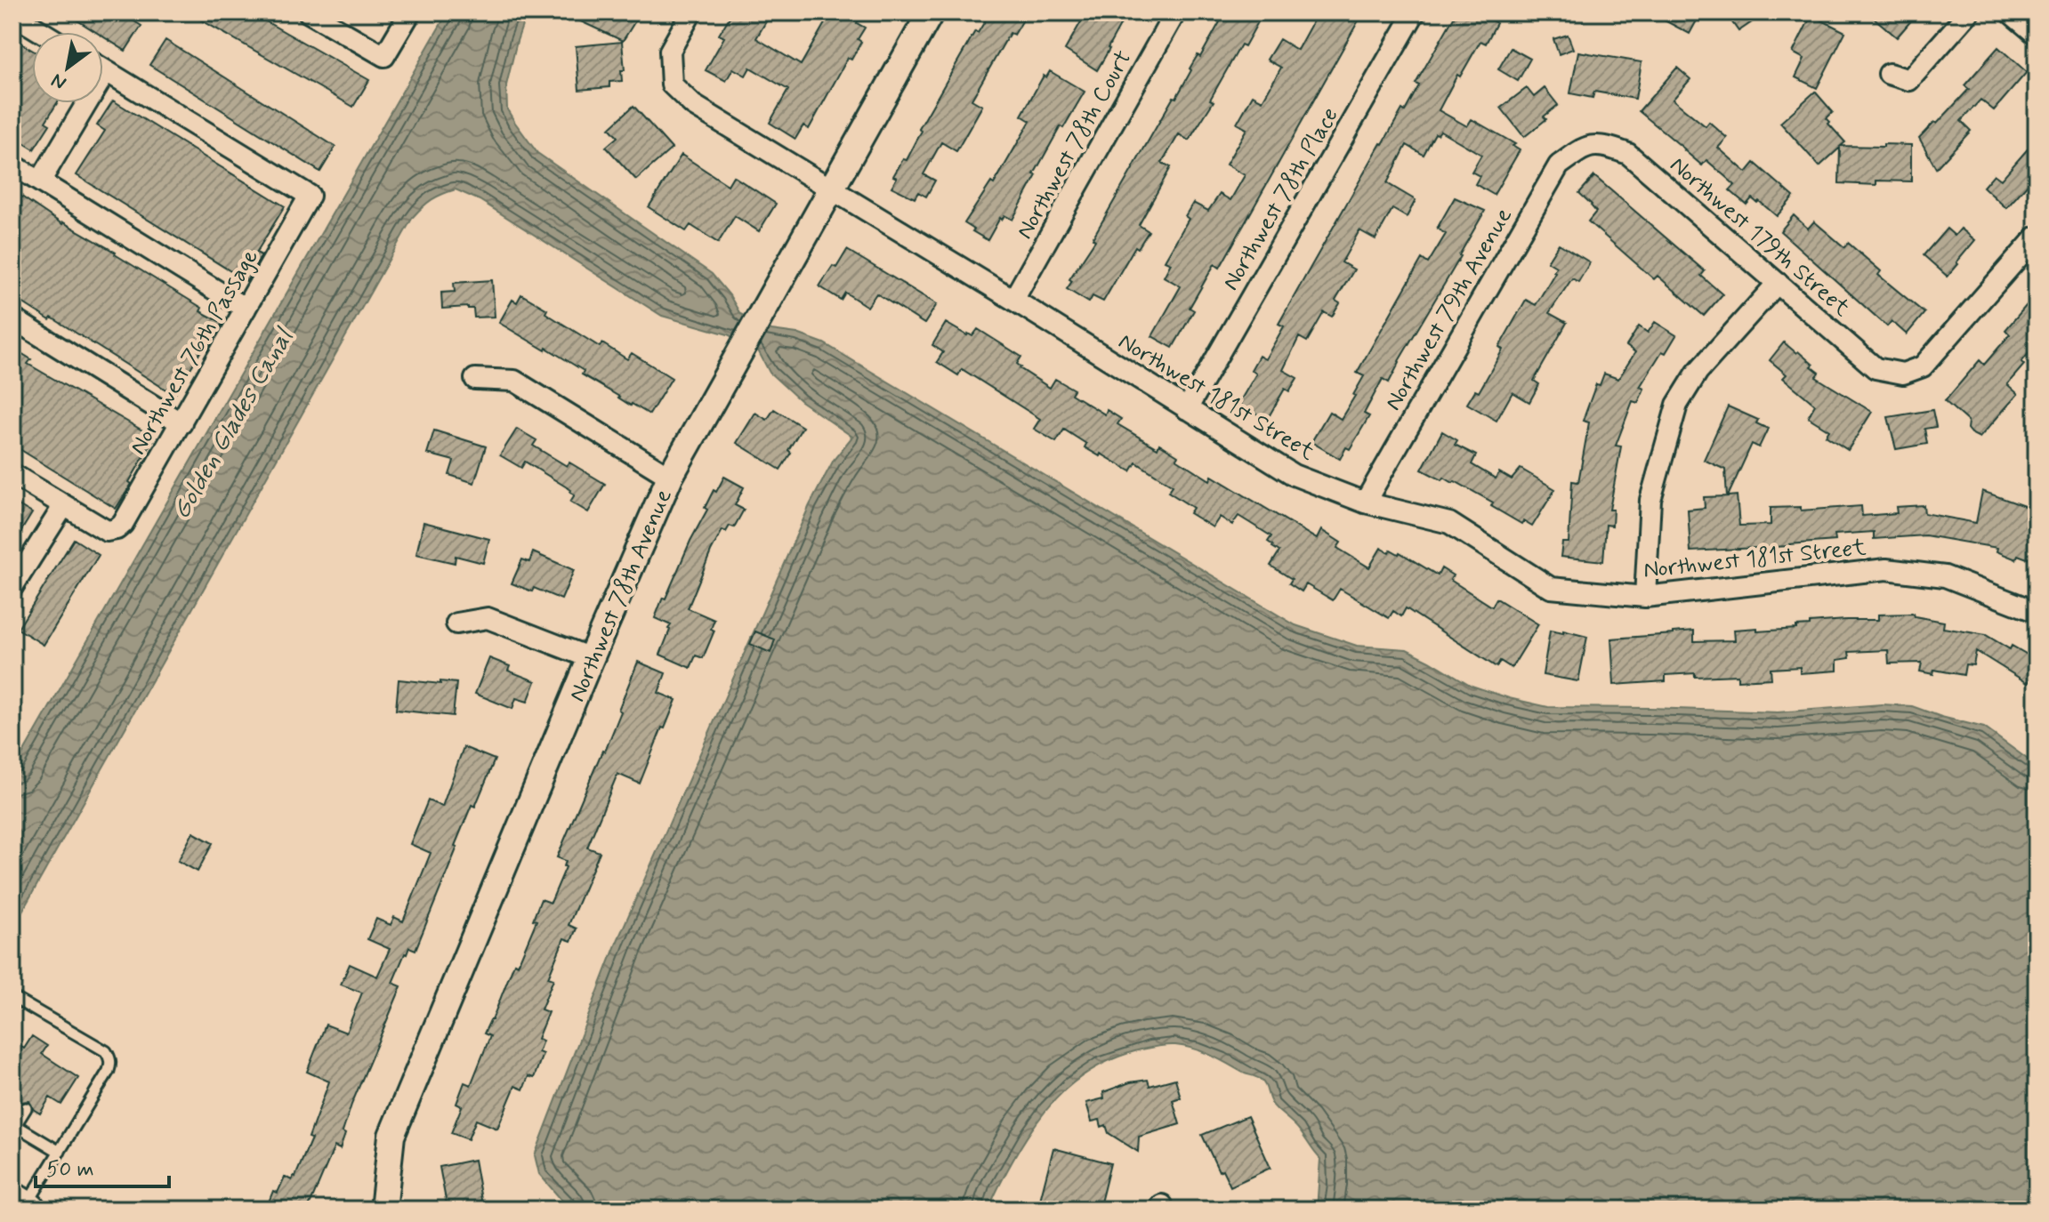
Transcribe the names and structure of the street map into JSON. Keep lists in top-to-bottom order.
{
  "streets": {
    "street": [
      "Northwest 78th Court",
      "Northwest 78th Place",
      "Northwest 179th Street",
      "Northwest 79th Avenue",
      "Northwest 76th Passage",
      "Northwest 181st Street",
      "Northwest 78th Avenue"
    ]
  },
  "crossings": [
    ["Northwest 78th Court", "Northwest 181st Street"],
    ["Northwest 78th Place", "Northwest 181st Street"],
    ["Northwest 179th Street", "Northwest 79th Avenue"],
    ["Northwest 79th Avenue", "Northwest 181st Street"],
    ["Northwest 181st Street", "Northwest 78th Avenue"]
  ],
  "water": ["Golden Glades Canal"],
  "scale_bar": "50 m",
  "north": "bottom left"
}
